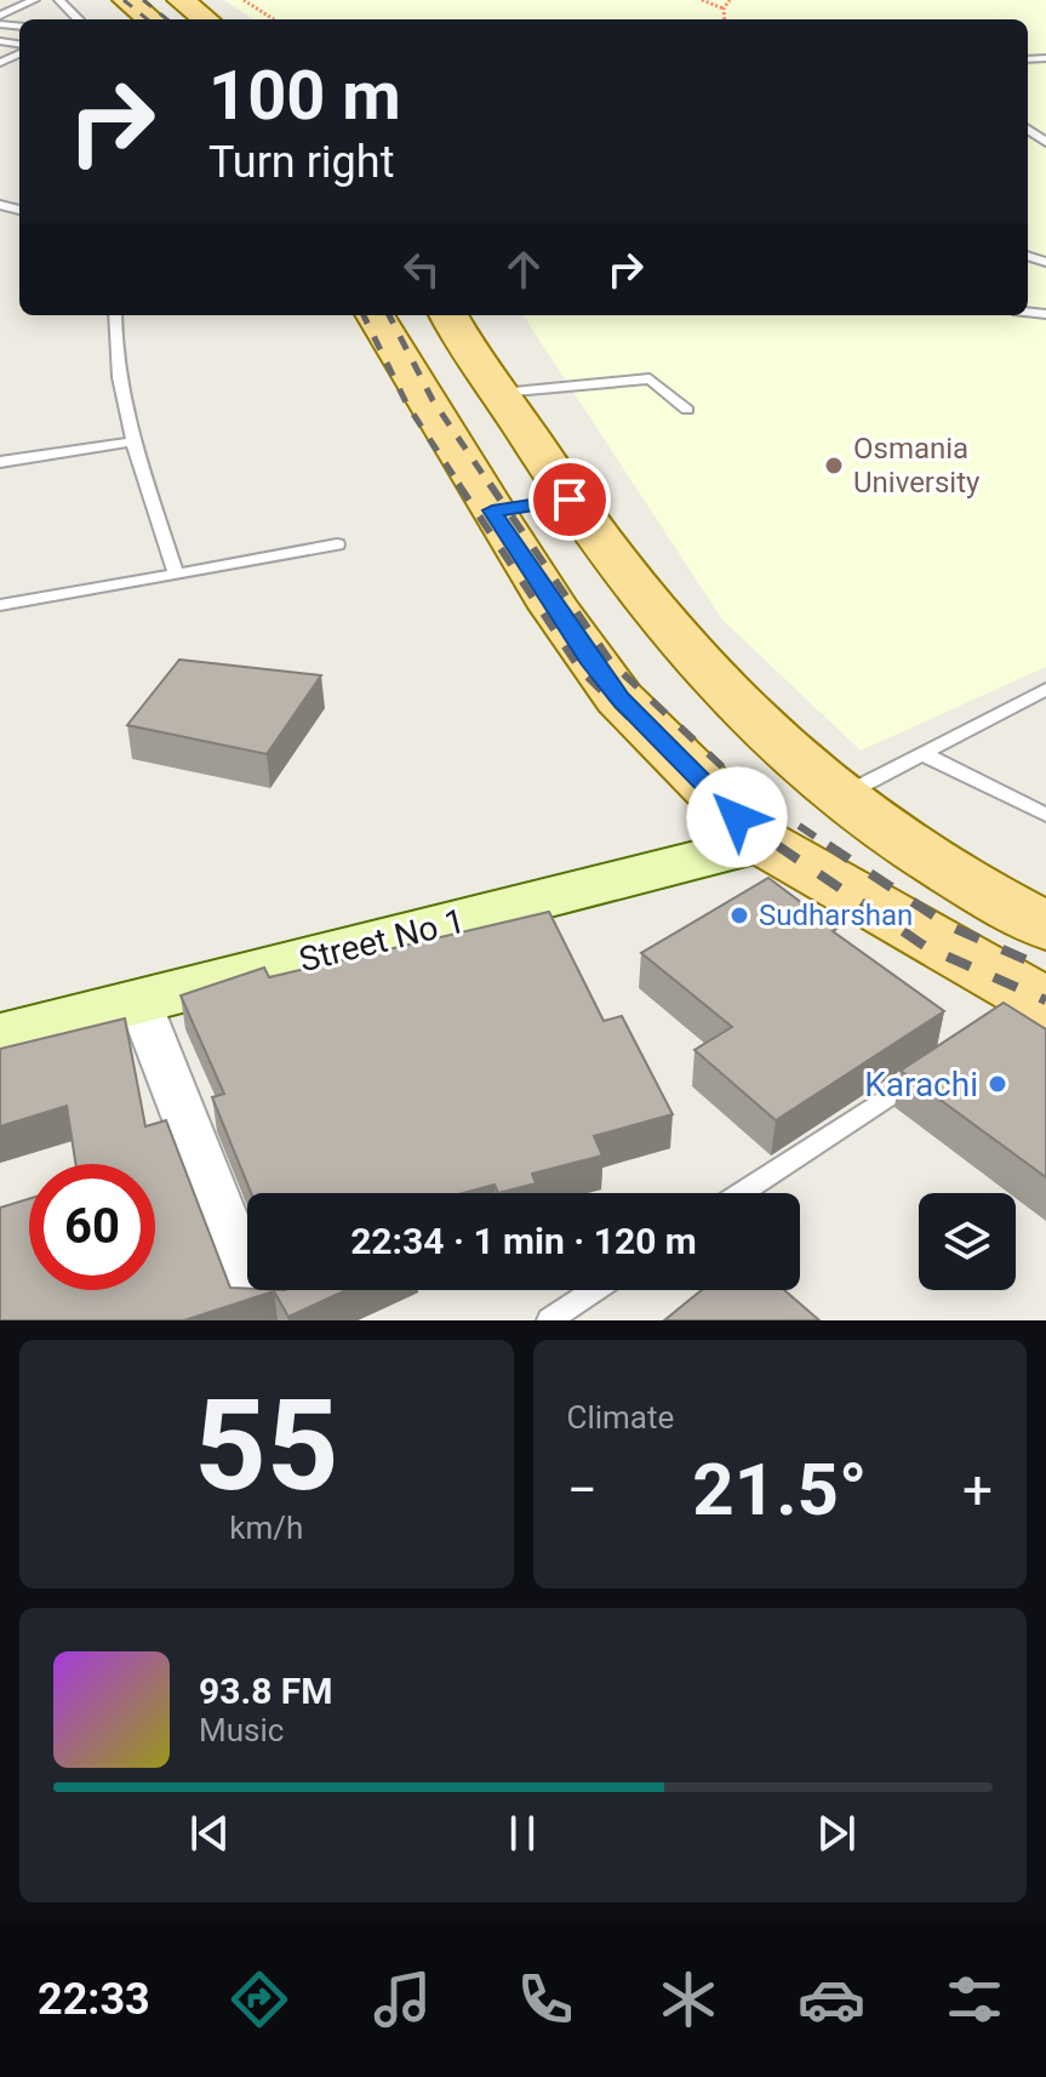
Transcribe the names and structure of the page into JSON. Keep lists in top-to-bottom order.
{
  "streets": {
    "street": ["Street No 1"]
  },
  "places": ["Osmania University", "Sudharshan", "Karachi"],
  "page": {
    "turn": ["100 m", "Turn right"],
    "limit": "60",
    "trip": "22:34 · 1 min · 120 m",
    "tile": [
      ["55", "km/h"],
      "Climate"
    ],
    "heat": ["−", "21.5°", "+"],
    "song": ["93.8 FM", "Music"],
    "tabs": "22:33"
  }
}
